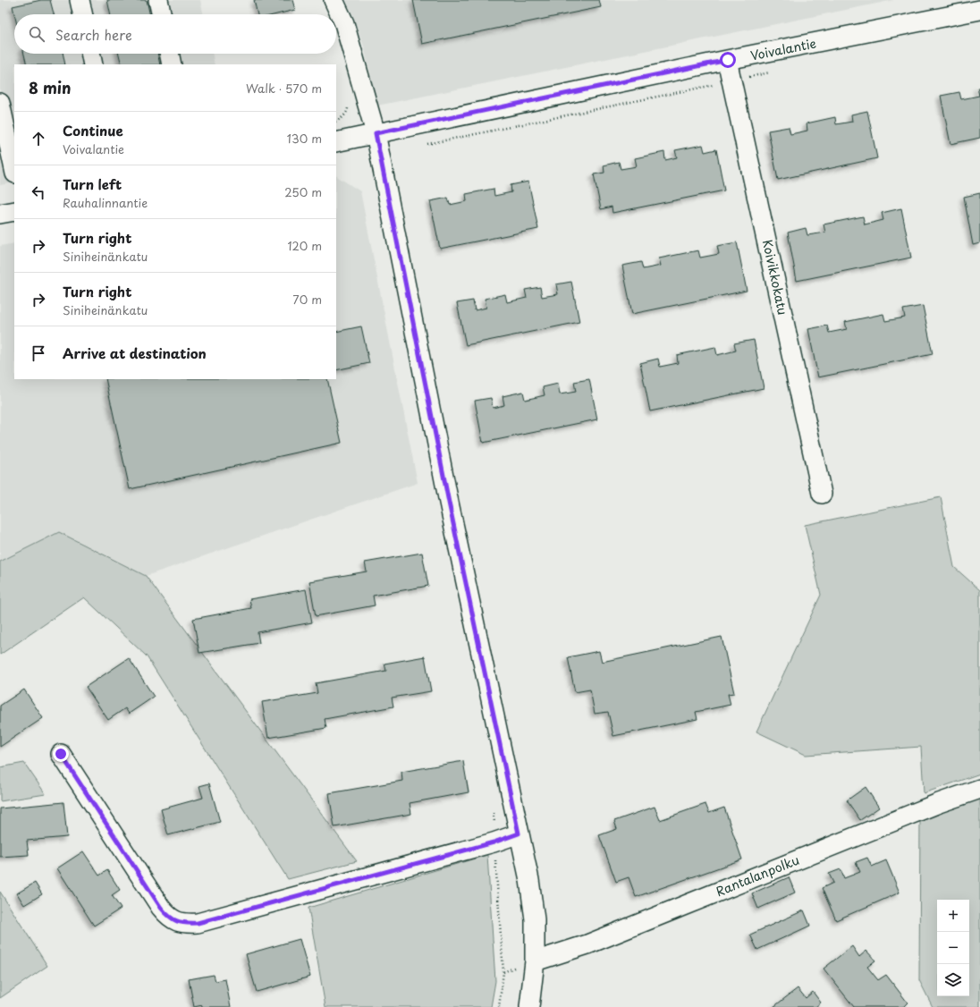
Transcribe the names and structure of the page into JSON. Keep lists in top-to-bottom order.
{
  "streets": {
    "street": ["Voivalantie", "Koivikkokatu", "Rantalanpolku"]
  },
  "crossings": [
    ["Voivalantie", "Koivikkokatu"]
  ],
  "page": {
    "search": "Search here",
    "heading": ["8 min", "Walk · 570 m"],
    "list": [
      ["Continue", "Voivalantie", "130 m"],
      ["Turn left", "Rauhalinnantie", "250 m"],
      ["Turn right", "Siniheinänkatu", "120 m"],
      ["Turn right", "Siniheinänkatu", "70 m"],
      "Arrive at destination"
    ],
    "map_buttons": ["+", "−"]
  }
}
